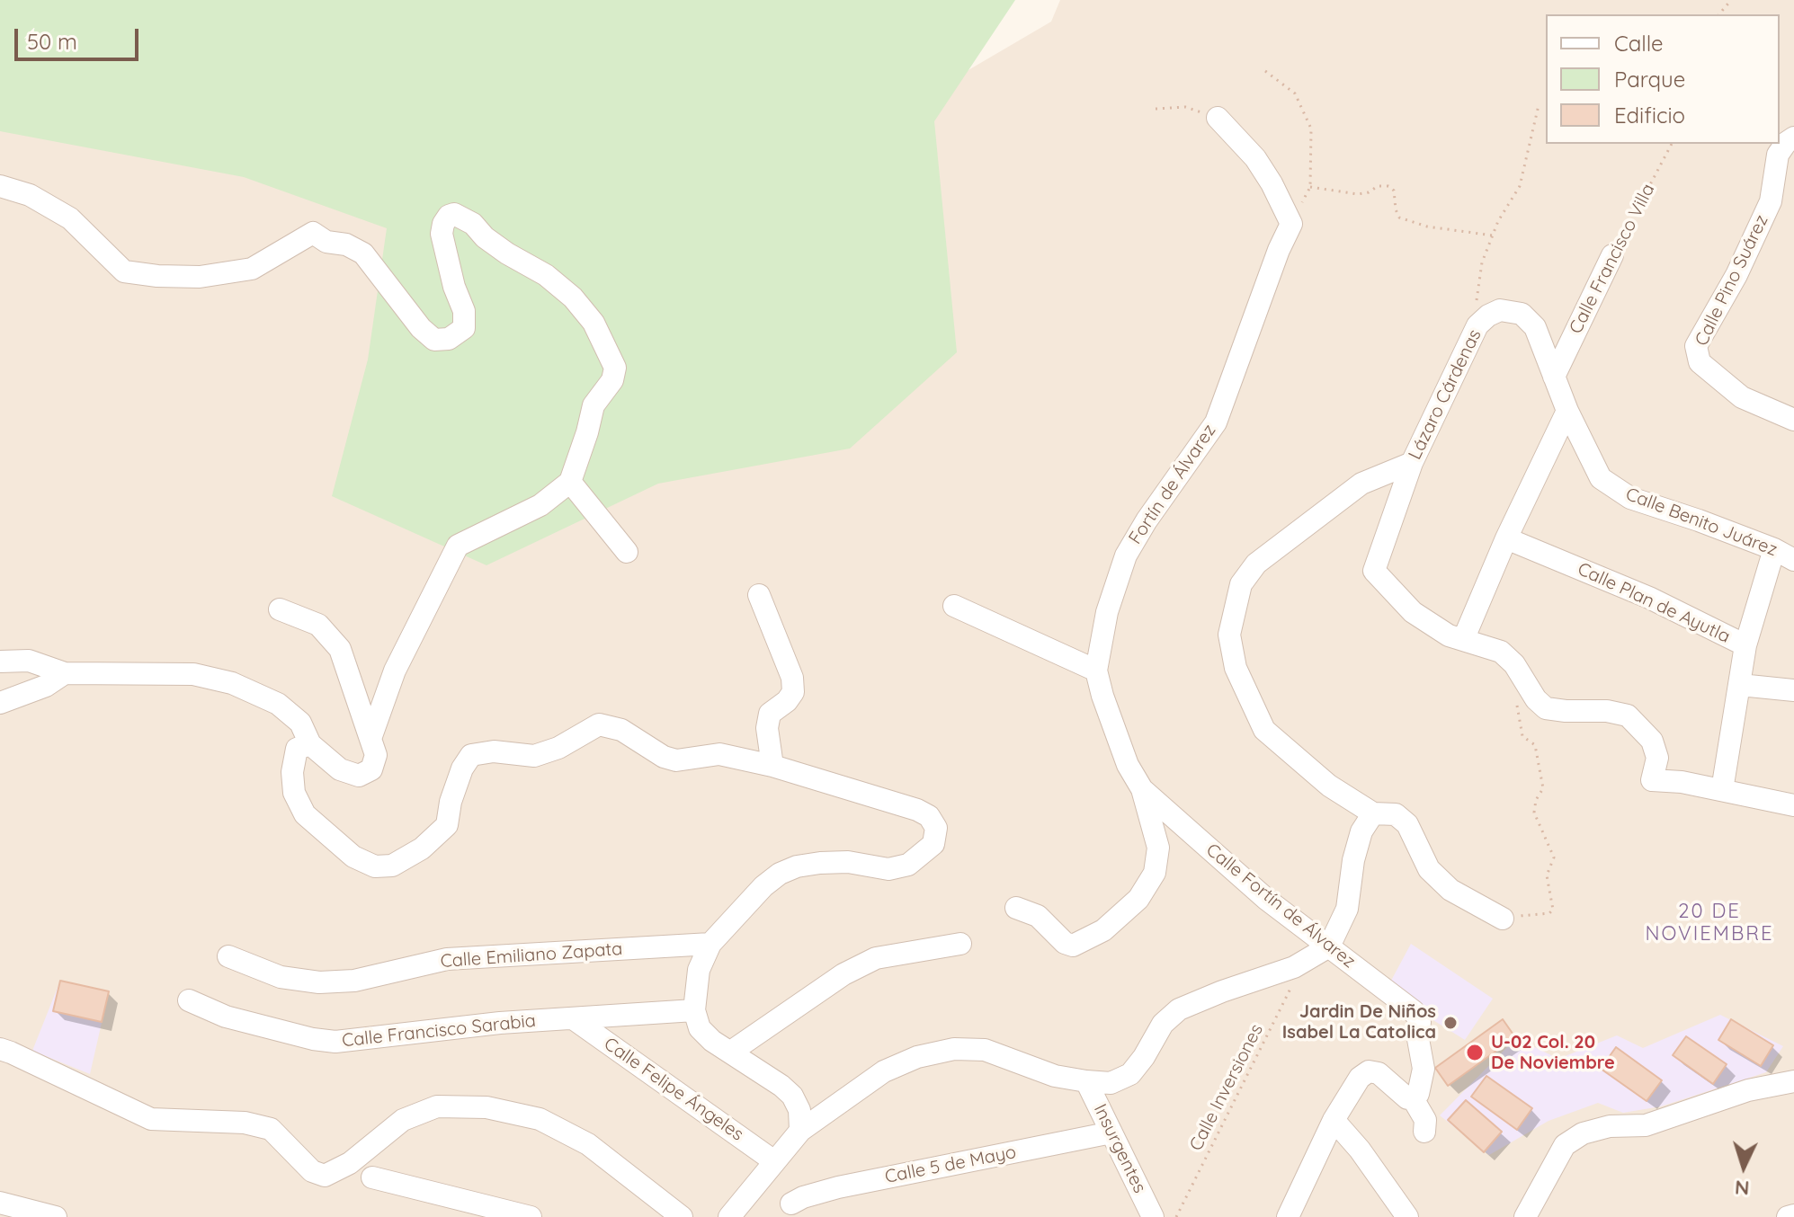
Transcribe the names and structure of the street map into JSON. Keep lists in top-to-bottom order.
{
  "streets": {
    "street": [
      "Calle Francisco Villa",
      "Calle Pino Suárez",
      "Lázaro Cárdenas",
      "Fortín de Álvarez",
      "Calle Benito Juárez",
      "Calle Plan de Ayutla",
      "Calle Fortín de Álvarez",
      "Calle Emiliano Zapata",
      "Calle Francisco Sarabia",
      "Calle Felipe Ángeles",
      "Insurgentes",
      "Calle 5 de Mayo"
    ],
    "path": ["Calle Inversiones"]
  },
  "crossings": [
    ["Calle Francisco Villa", "Lázaro Cárdenas"],
    ["Lázaro Cárdenas", "Calle Benito Juárez"],
    ["Fortín de Álvarez", "Calle Fortín de Álvarez"],
    ["Calle Francisco Sarabia", "Calle Felipe Ángeles"],
    ["Insurgentes", "Calle 5 de Mayo"]
  ],
  "districts": ["20 DE NOVIEMBRE"],
  "places": ["Jardin De Niños Isabel La Catolica", "U-02 Col. 20 De Noviembre"],
  "legend": ["Calle", "Parque", "Edificio"],
  "scale_bar": "50 m",
  "north": "bottom"
}
